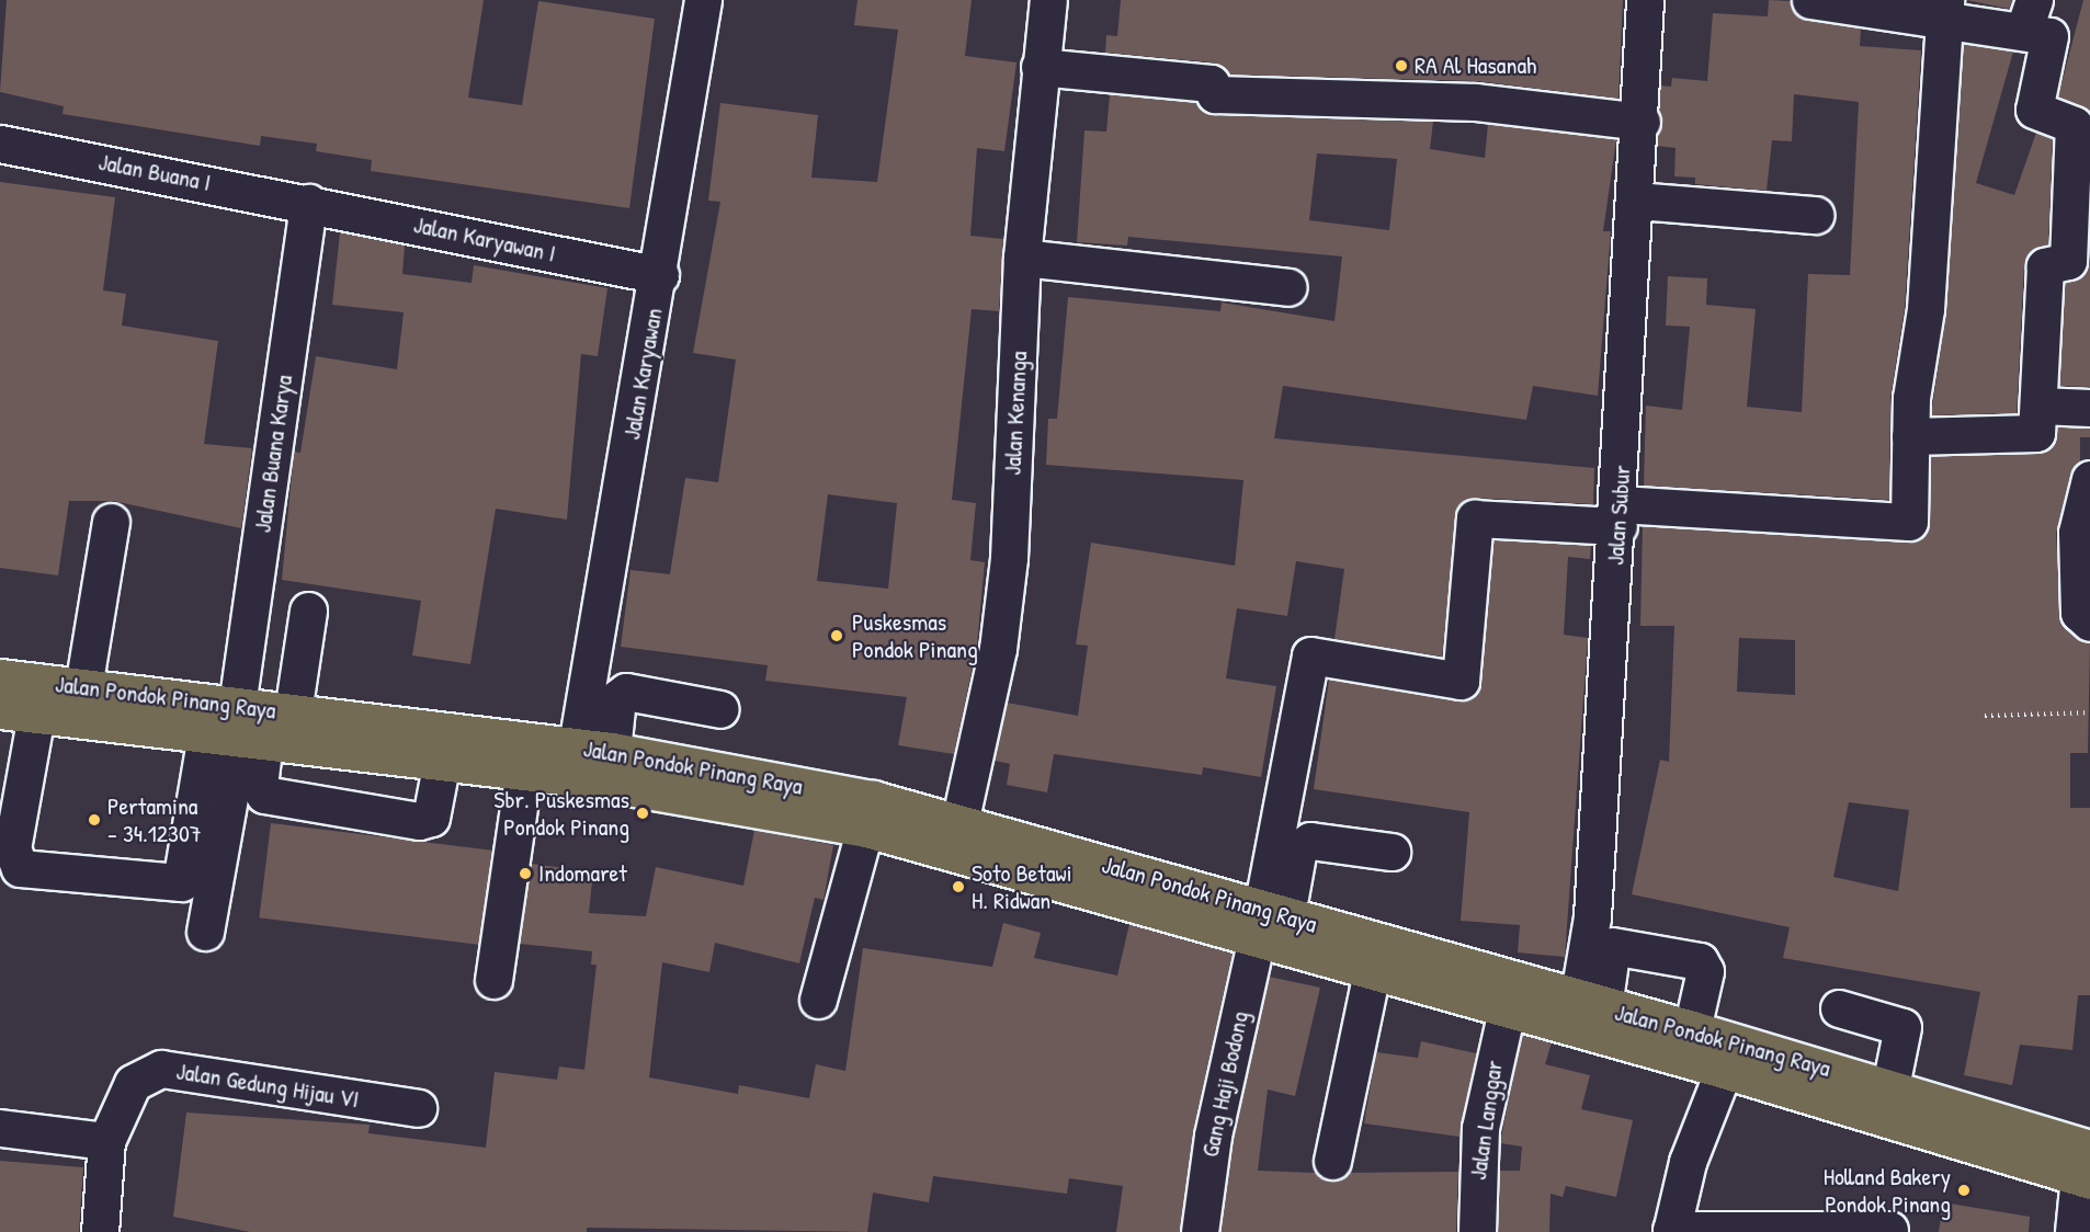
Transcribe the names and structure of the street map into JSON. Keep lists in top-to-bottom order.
{
  "streets": {
    "main road": ["Jalan Pondok Pinang Raya"],
    "street": [
      "Jalan Buana I",
      "Jalan Karyawan I",
      "Jalan Karyawan",
      "Jalan Kenanga",
      "Jalan Buana Karya",
      "Jalan Subur",
      "Gang Haji Bodong",
      "Jalan Gedung Hijau VI",
      "Jalan Langgar"
    ]
  },
  "crossings": [
    ["Jalan Buana I", "Jalan Karyawan I"],
    ["Jalan Buana I", "Jalan Buana Karya"],
    ["Jalan Karyawan I", "Jalan Karyawan"],
    ["Jalan Karyawan I", "Jalan Buana Karya"],
    ["Jalan Karyawan", "Jalan Pondok Pinang Raya"],
    ["Jalan Kenanga", "Jalan Pondok Pinang Raya"],
    ["Jalan Buana Karya", "Jalan Pondok Pinang Raya"],
    ["Jalan Subur", "Jalan Pondok Pinang Raya"],
    ["Jalan Pondok Pinang Raya", "Gang Haji Bodong"],
    ["Jalan Pondok Pinang Raya", "Jalan Langgar"]
  ],
  "places": [
    "RA Al Hasanah",
    "Puskesmas Pondok Pinang",
    "Sbr. Puskesmas Pondok Pinang",
    "Pertamina - 34.12307",
    "Indomaret",
    "Soto Betawi H. Ridwan",
    "Holland Bakery Pondok Pinang"
  ]
}
